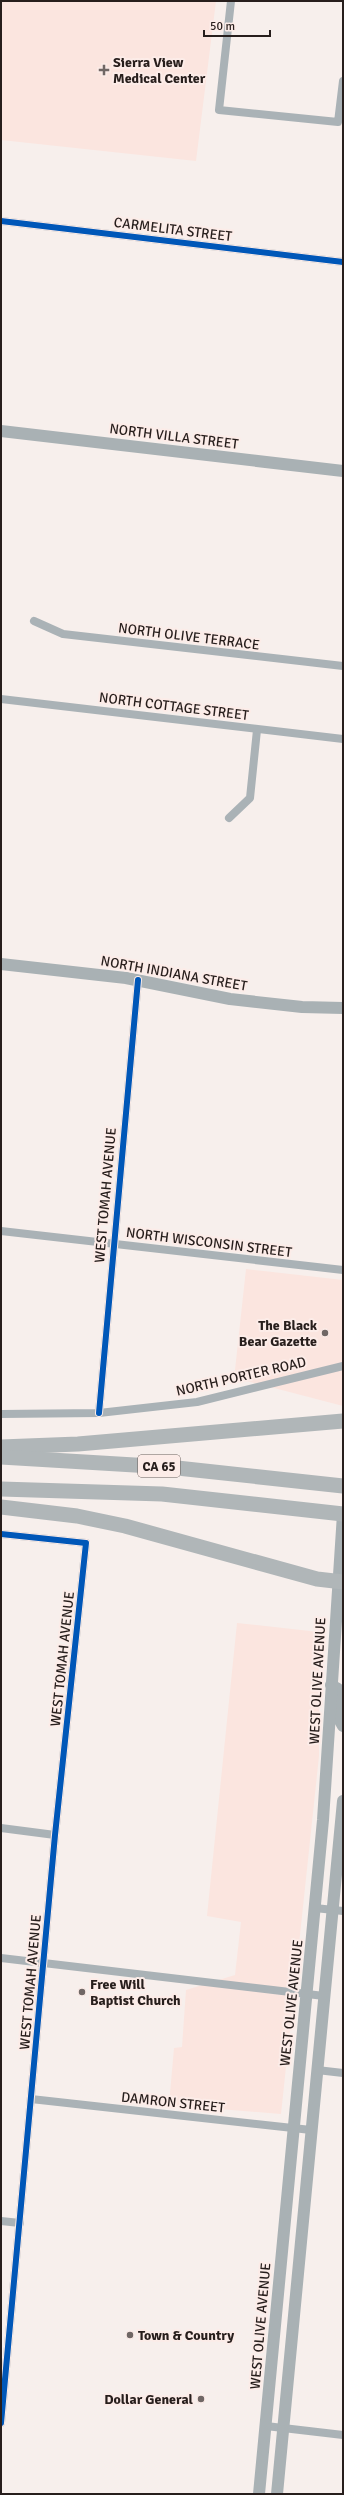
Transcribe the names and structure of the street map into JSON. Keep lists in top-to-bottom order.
{
  "streets": {
    "highway": ["CA 65"],
    "main road": ["NORTH VILLA STREET", "NORTH INDIANA STREET", "WEST OLIVE AVENUE"],
    "street": [
      "CARMELITA STREET",
      "NORTH OLIVE TERRACE",
      "NORTH COTTAGE STREET",
      "WEST TOMAH AVENUE",
      "NORTH WISCONSIN STREET",
      "NORTH PORTER ROAD",
      "DAMRON STREET"
    ]
  },
  "crossings": [
    ["NORTH INDIANA STREET", "WEST TOMAH AVENUE"],
    ["WEST TOMAH AVENUE", "NORTH WISCONSIN STREET"],
    ["WEST TOMAH AVENUE", "NORTH PORTER ROAD"],
    ["WEST TOMAH AVENUE", "DAMRON STREET"],
    ["CA 65", "WEST OLIVE AVENUE"],
    ["WEST OLIVE AVENUE", "DAMRON STREET"]
  ],
  "places": {
    "health": ["Sierra View Medical Center"],
    "other": [
      "The Black Bear Gazette",
      "Free Will Baptist Church",
      "Town & Country",
      "Dollar General"
    ]
  },
  "scale_bar": "50 m"
}
